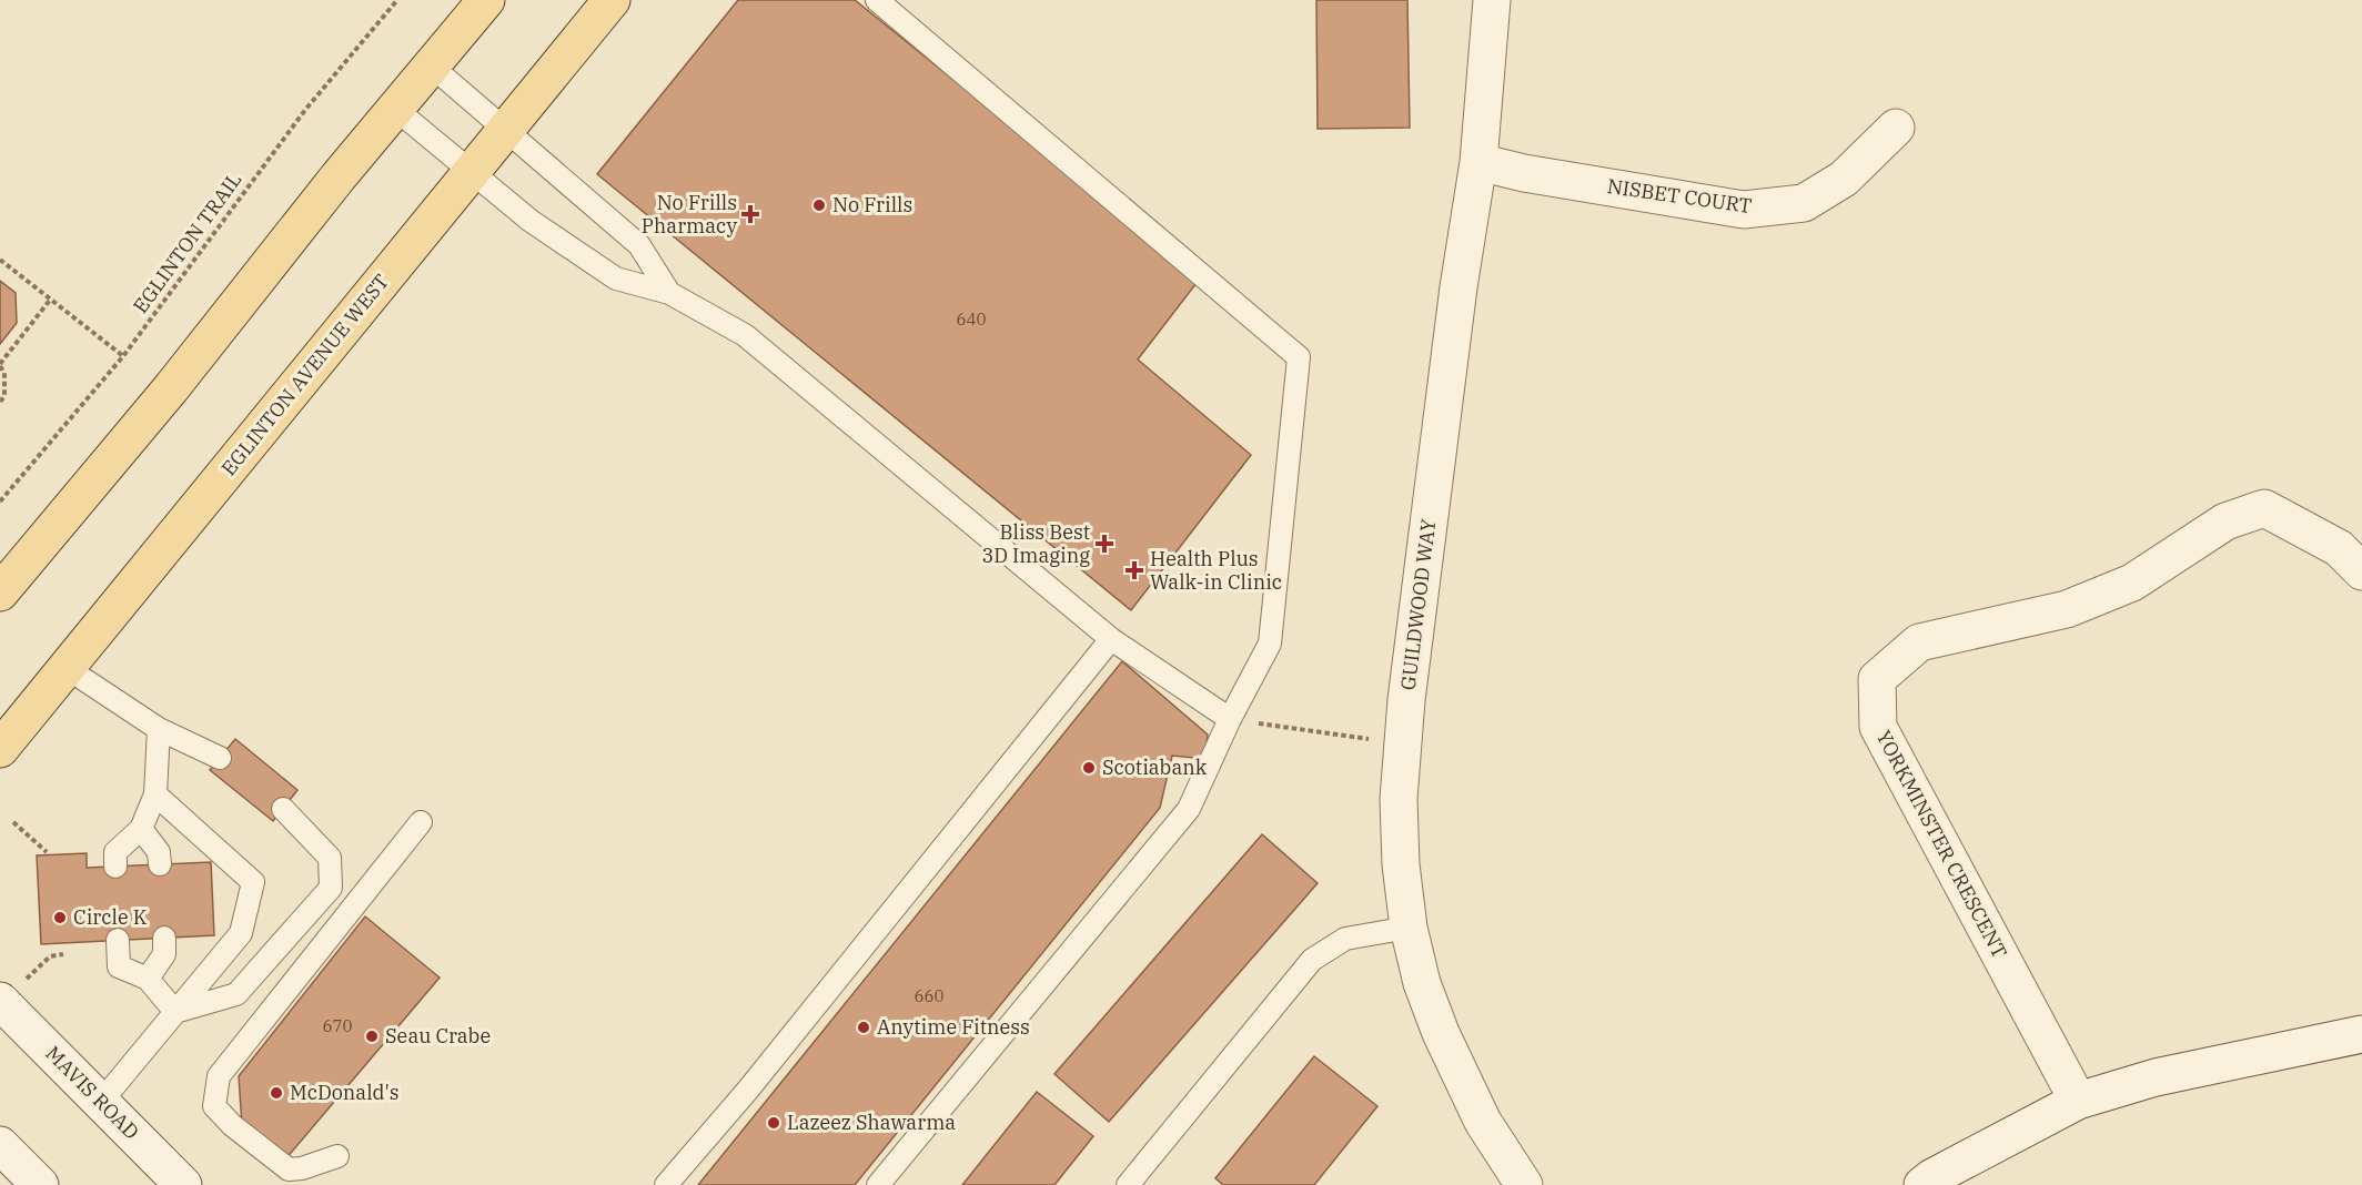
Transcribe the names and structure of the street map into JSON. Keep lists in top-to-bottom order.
{
  "streets": {
    "main road": ["EGLINTON AVENUE WEST"],
    "street": [
      "NISBET COURT",
      "GUILDWOOD WAY",
      "YORKMINSTER CRESCENT",
      "MAVIS ROAD"
    ],
    "path": ["EGLINTON TRAIL"]
  },
  "crossings": [
    ["NISBET COURT", "GUILDWOOD WAY"]
  ],
  "places": {
    "other": [
      "No Frills",
      "Scotiabank",
      "Circle K",
      "Anytime Fitness",
      "Seau Crabe",
      "McDonald's",
      "Lazeez Shawarma"
    ],
    "health": ["No Frills Pharmacy", "Bliss Best 3D Imaging", "Health Plus Walk-in Clinic"]
  },
  "house_numbers": ["640", "660", "670"]
}
